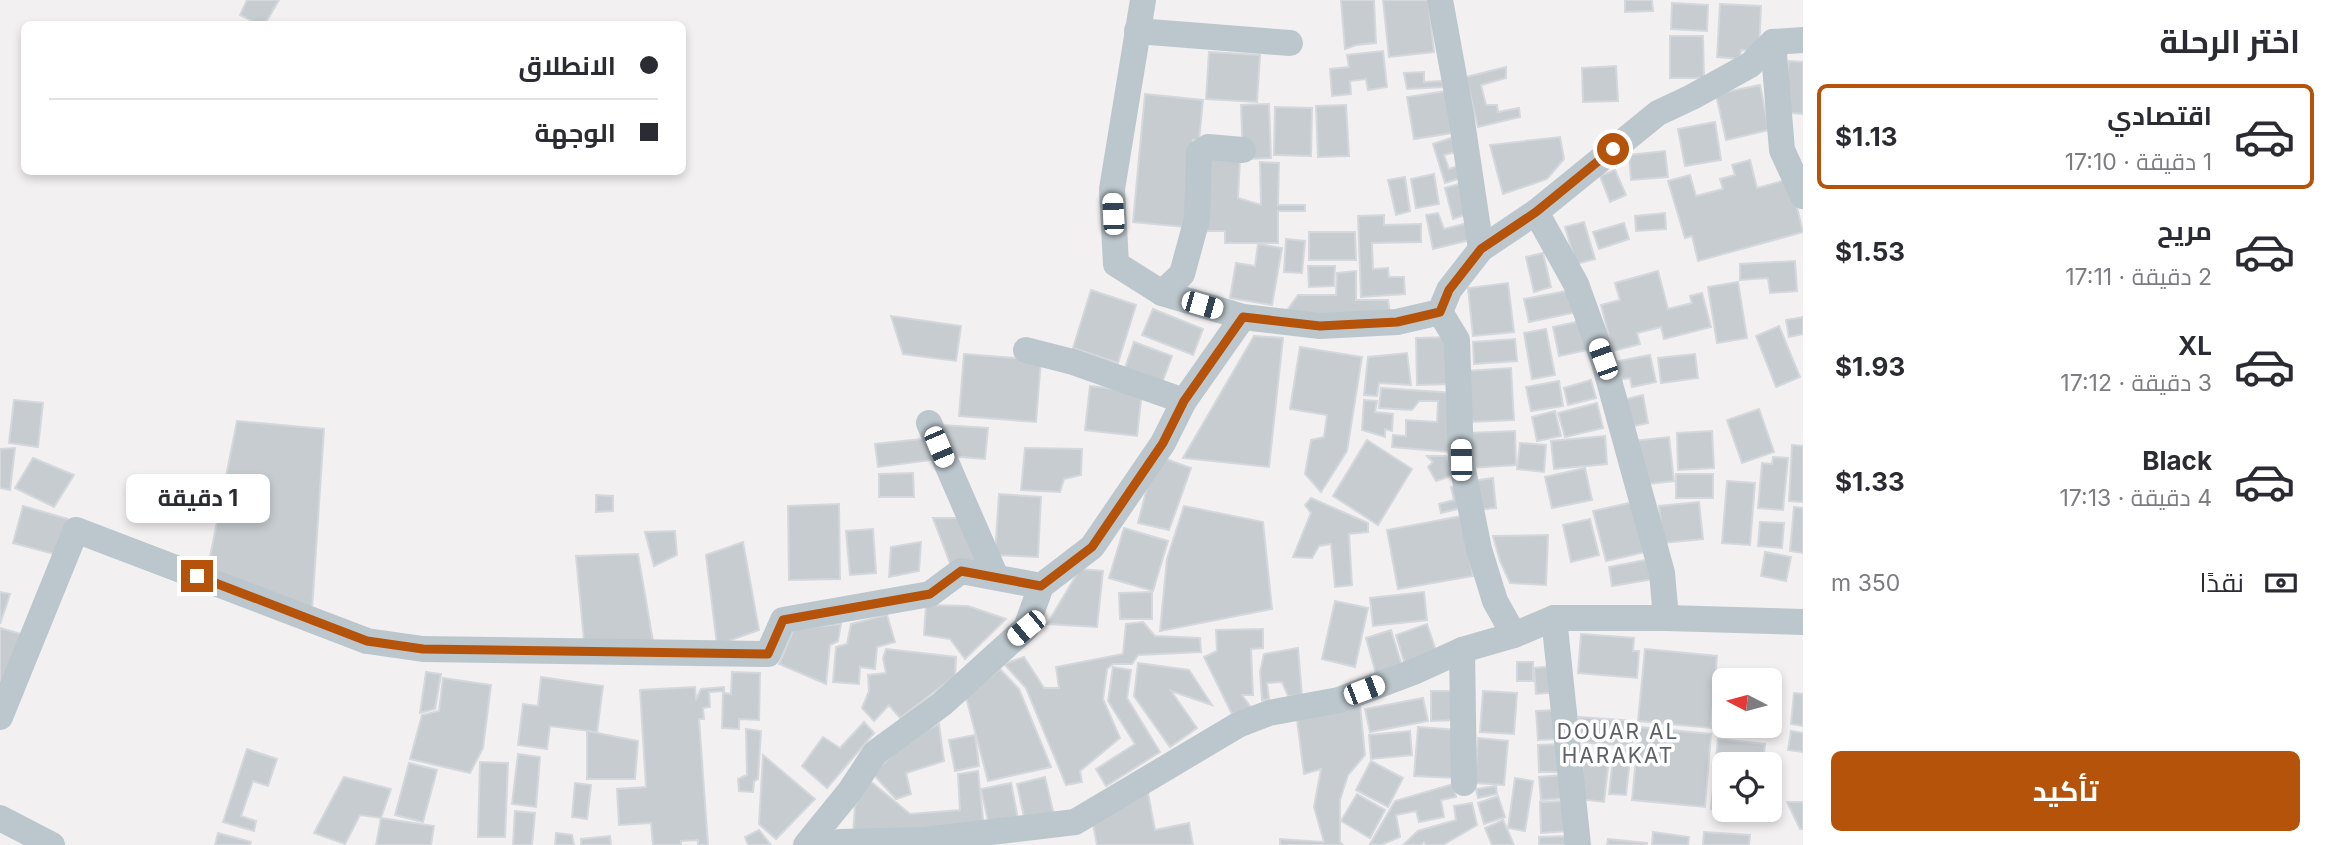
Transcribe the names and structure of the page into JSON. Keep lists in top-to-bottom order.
{
  "districts": ["DOUAR AL HARAKAT"],
  "north": "left",
  "page": {
    "heading": "اختر الرحلة",
    "banner": ["الانطلاق", "الوجهة"],
    "list": [
      {
        "name": "اقتصادي",
        "note": "1 دقيقة · 17:10",
        "value": "$1.13"
      },
      {
        "name": "مريح",
        "note": "2 دقيقة · 17:11",
        "value": "$1.53"
      },
      {
        "name": "XL",
        "note": "3 دقيقة · 17:12",
        "value": "$1.93"
      },
      {
        "name": "Black",
        "note": "4 دقيقة · 17:13",
        "value": "$1.33"
      }
    ],
    "bubble": "1 دقيقة",
    "pay": ["نقدًا", "350 m"],
    "buttons": "تأكيد"
  }
}
